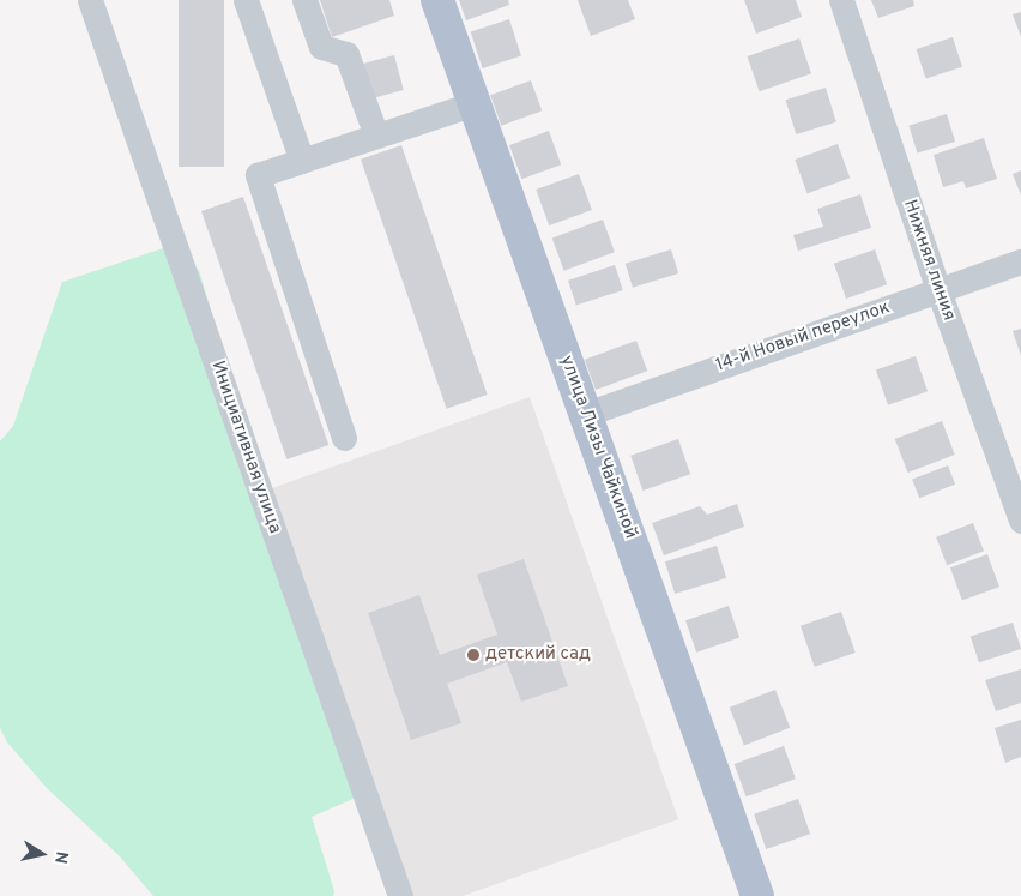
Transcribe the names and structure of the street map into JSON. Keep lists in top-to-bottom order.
{
  "streets": {
    "main road": ["улица Лизы Чайкиной"],
    "street": ["Нижняя линия", "14-й Новый переулок", "Инициативная улица"]
  },
  "crossings": [
    ["Нижняя линия", "14-й Новый переулок"],
    ["14-й Новый переулок", "улица Лизы Чайкиной"]
  ],
  "places": ["детский сад"],
  "north": "right"
}
